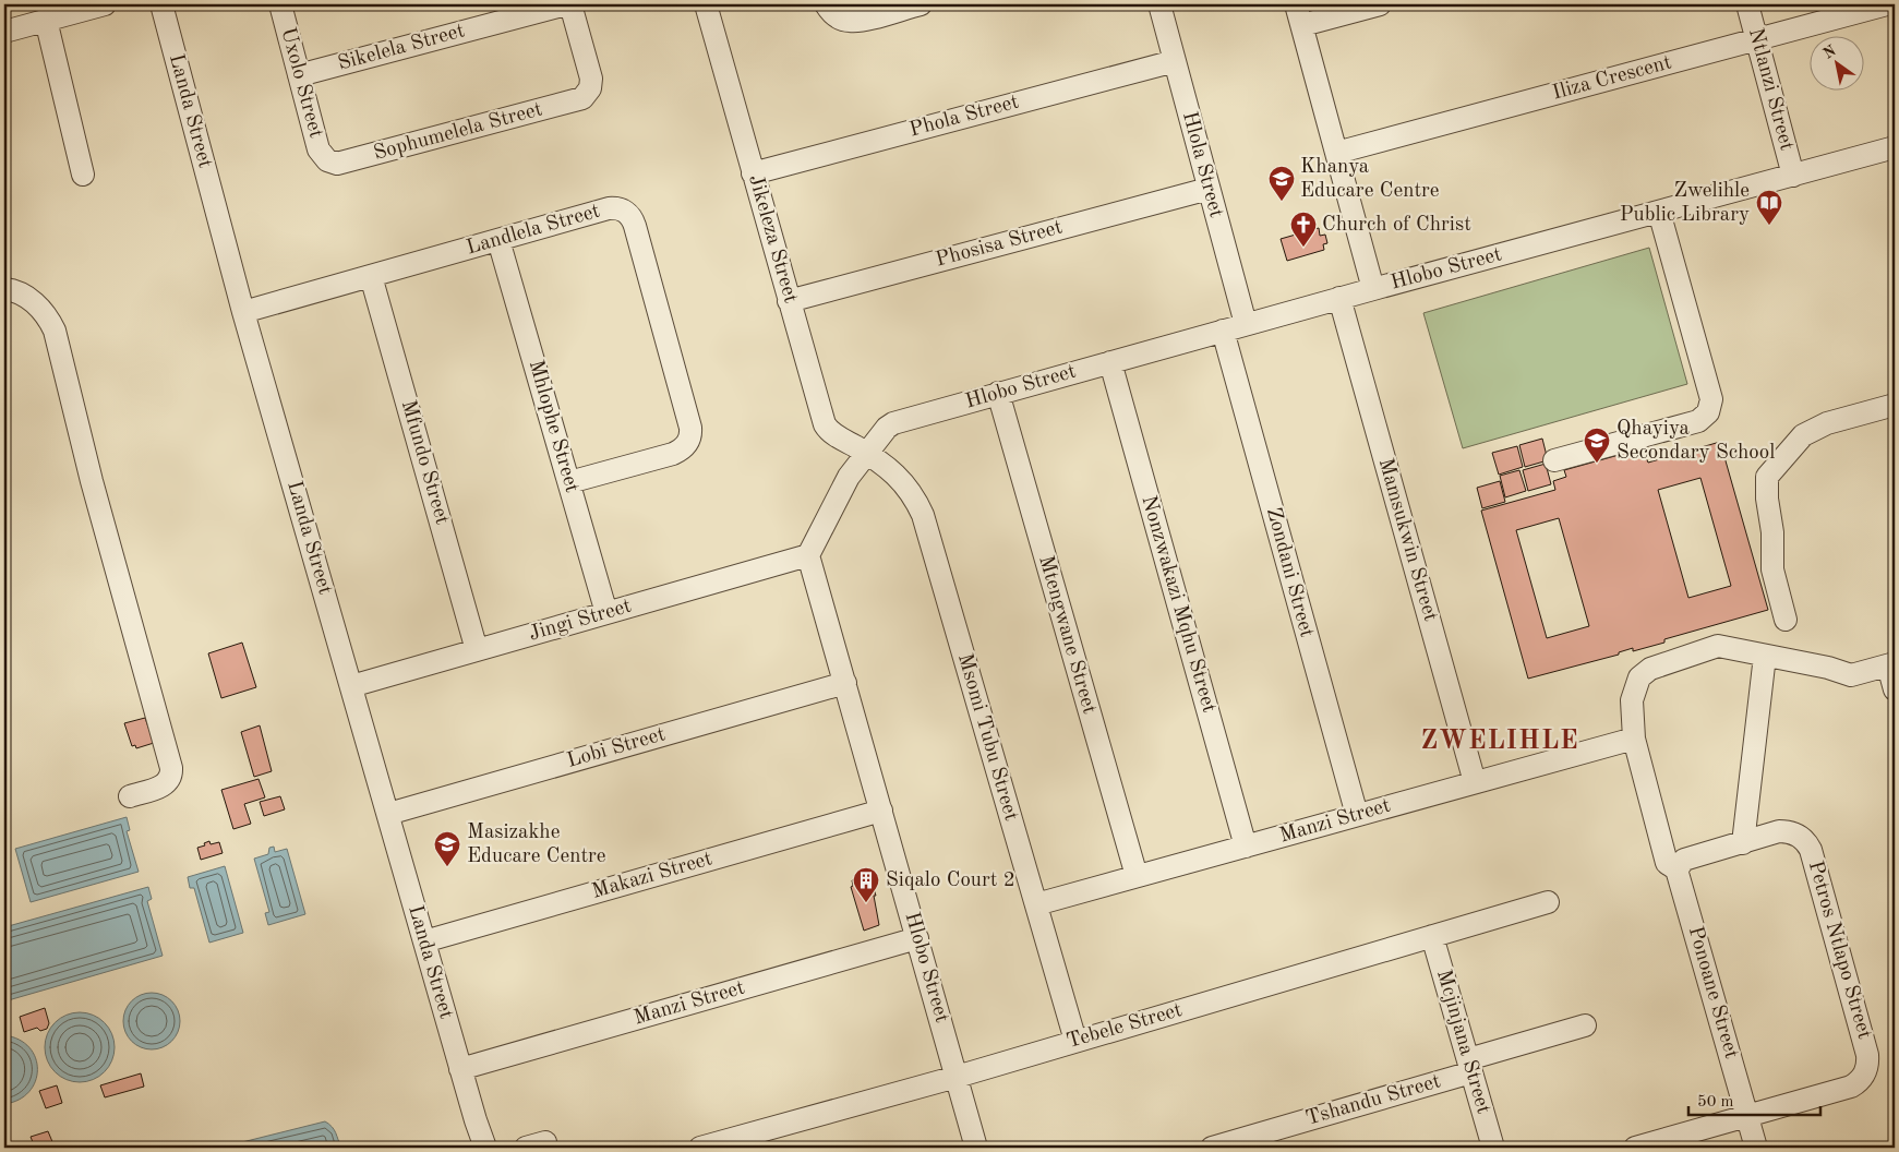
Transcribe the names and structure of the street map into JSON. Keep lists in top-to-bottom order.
{
  "streets": {
    "street": [
      "Sikelela Street",
      "Iliza Crescent",
      "Uxolo Street",
      "Ntlanzi Street",
      "Landa Street",
      "Phola Street",
      "Sophumelela Street",
      "Hlola Street",
      "Landlela Street",
      "Jikeleza Street",
      "Phosisa Street",
      "Hlobo Street",
      "Mhlophe Street",
      "Mfundo Street",
      "Mamsukwin Street",
      "Zondani Street",
      "Nonzwakazi Mqhu Street",
      "Jingi Street",
      "Mtengwane Street",
      "Msomi Tubu Street",
      "Lobi Street",
      "Manzi Street",
      "Makazi Street",
      "Petros Ntlapo Street",
      "Ponoane Street",
      "Tebele Street",
      "Mcjinjana Street",
      "Tshandu Street"
    ]
  },
  "crossings": [
    ["Sikelela Street", "Uxolo Street"],
    ["Iliza Crescent", "Ntlanzi Street"],
    ["Uxolo Street", "Sophumelela Street"],
    ["Ntlanzi Street", "Hlobo Street"],
    ["Landa Street", "Landlela Street"],
    ["Landa Street", "Jingi Street"],
    ["Landa Street", "Lobi Street"],
    ["Landa Street", "Manzi Street"],
    ["Landa Street", "Makazi Street"],
    ["Phola Street", "Hlola Street"],
    ["Phola Street", "Jikeleza Street"],
    ["Hlola Street", "Phosisa Street"],
    ["Hlola Street", "Hlobo Street"],
    ["Landlela Street", "Mhlophe Street"],
    ["Landlela Street", "Mfundo Street"],
    ["Jikeleza Street", "Phosisa Street"],
    ["Jikeleza Street", "Hlobo Street"],
    ["Jikeleza Street", "Msomi Tubu Street"],
    ["Hlobo Street", "Mamsukwin Street"],
    ["Hlobo Street", "Zondani Street"],
    ["Hlobo Street", "Nonzwakazi Mqhu Street"],
    ["Hlobo Street", "Jingi Street"],
    ["Hlobo Street", "Mtengwane Street"],
    ["Hlobo Street", "Msomi Tubu Street"],
    ["Hlobo Street", "Lobi Street"],
    ["Hlobo Street", "Manzi Street"],
    ["Hlobo Street", "Makazi Street"],
    ["Hlobo Street", "Tebele Street"],
    ["Mhlophe Street", "Jingi Street"],
    ["Mfundo Street", "Jingi Street"],
    ["Mamsukwin Street", "Manzi Street"],
    ["Zondani Street", "Manzi Street"],
    ["Nonzwakazi Mqhu Street", "Manzi Street"],
    ["Mtengwane Street", "Manzi Street"],
    ["Msomi Tubu Street", "Manzi Street"],
    ["Msomi Tubu Street", "Tebele Street"],
    ["Manzi Street", "Ponoane Street"],
    ["Petros Ntlapo Street", "Ponoane Street"],
    ["Tebele Street", "Mcjinjana Street"],
    ["Mcjinjana Street", "Tshandu Street"]
  ],
  "districts": ["ZWELIHLE"],
  "places": {
    "school or university": ["Khanya Educare Centre", "Qhayiya Secondary School", "Masizakhe Educare Centre"],
    "library": ["Zwelihle Public Library"],
    "church": ["Church of Christ"],
    "building": ["Siqalo Court 2"]
  },
  "scale_bar": "50 m",
  "north": "top left"
}
